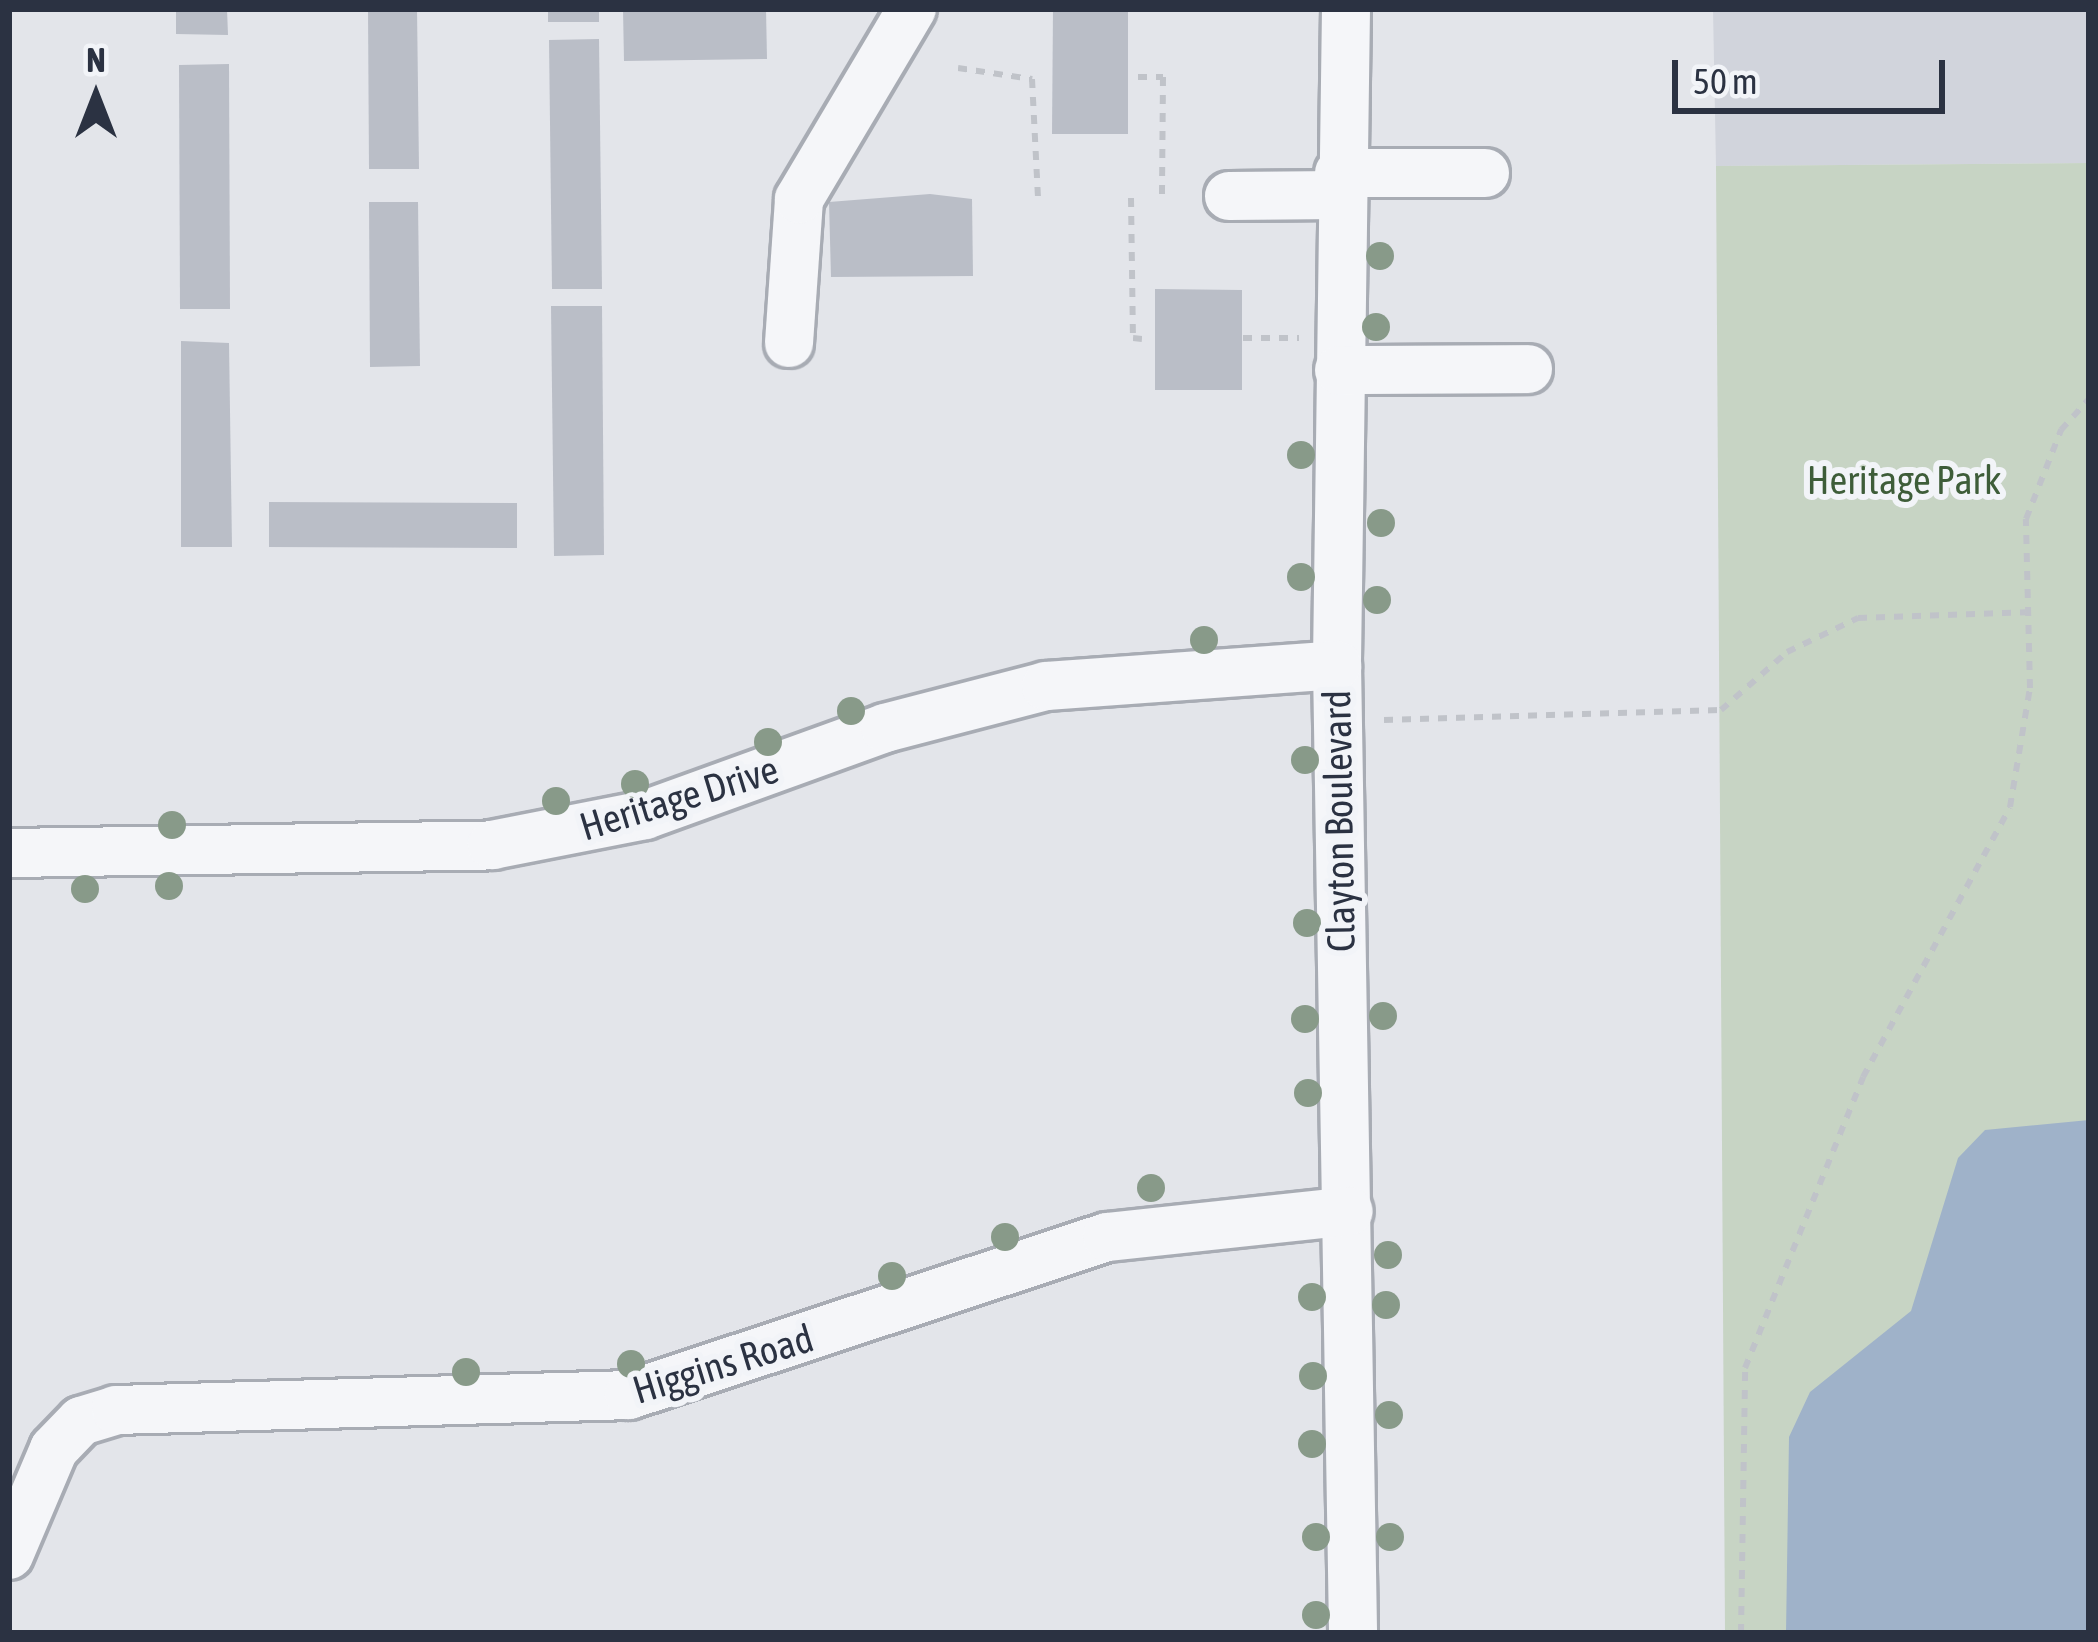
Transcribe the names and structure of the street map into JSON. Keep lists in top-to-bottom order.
{
  "streets": {
    "street": ["Heritage Drive", "Clayton Boulevard", "Higgins Road"]
  },
  "crossings": [
    ["Heritage Drive", "Clayton Boulevard"],
    ["Clayton Boulevard", "Higgins Road"]
  ],
  "parks": ["Heritage Park"],
  "scale_bar": "50 m",
  "north": "top"
}
